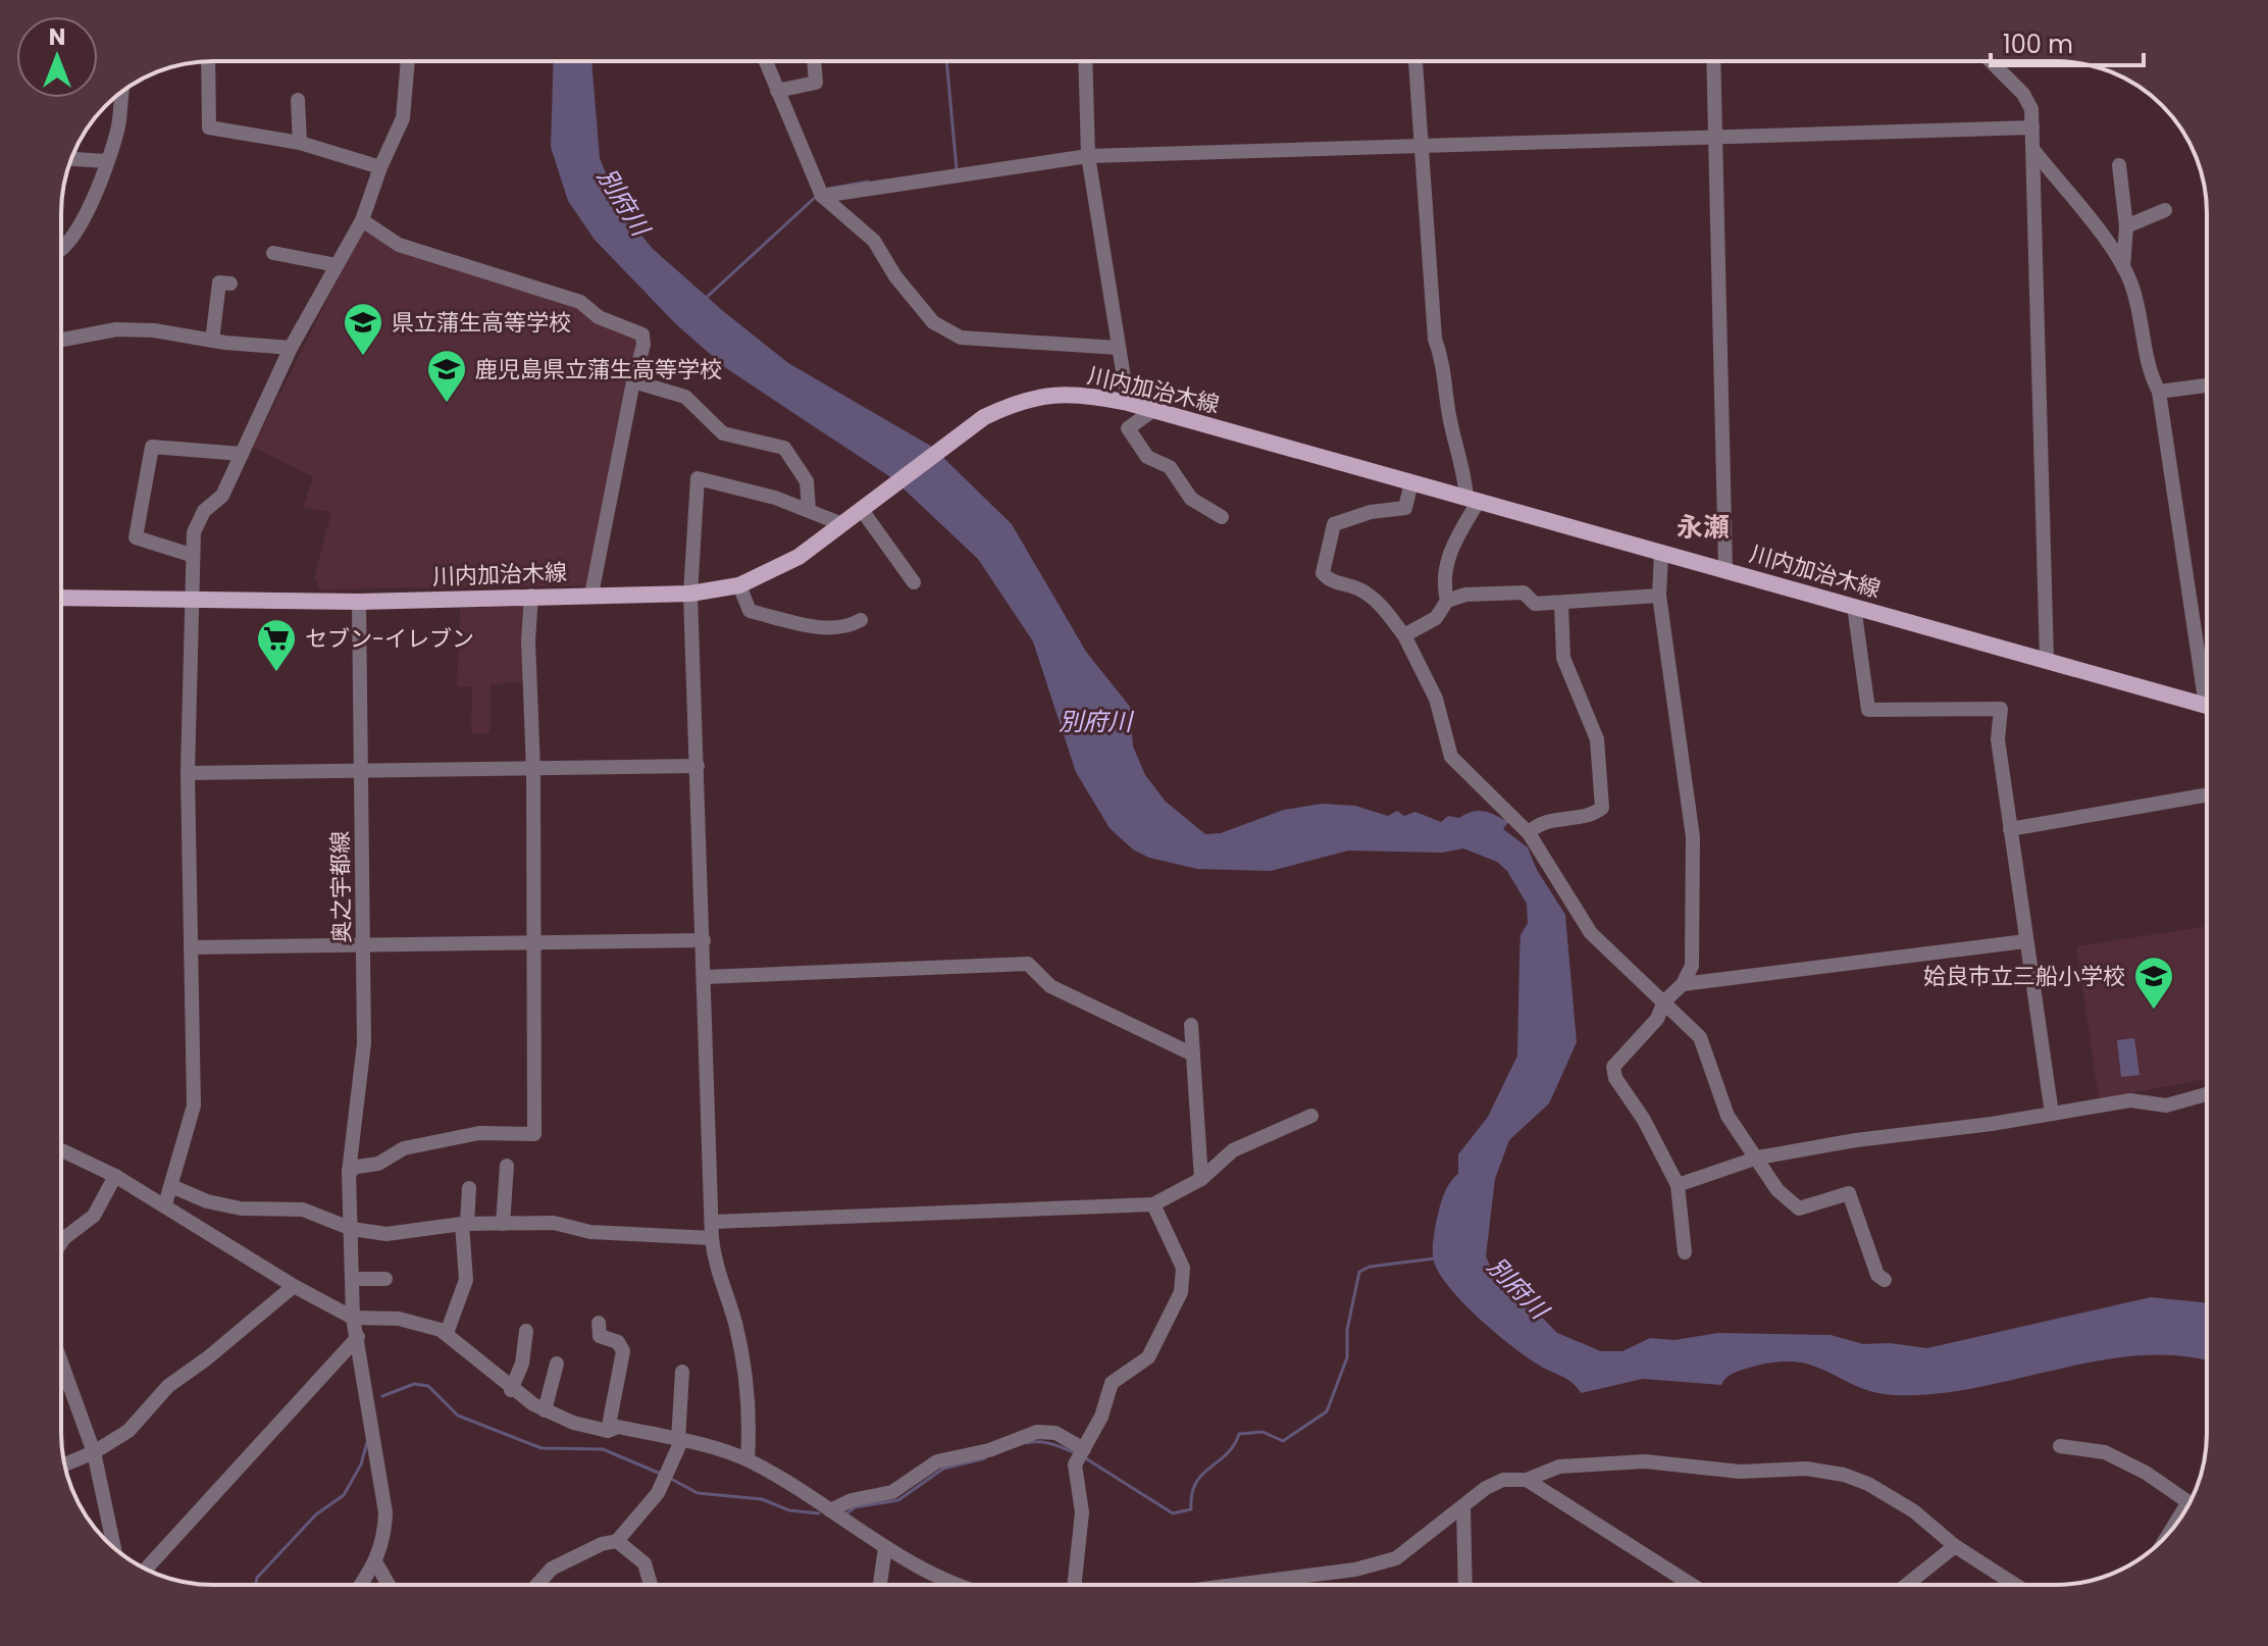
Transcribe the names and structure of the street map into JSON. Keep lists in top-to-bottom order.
{
  "streets": {
    "main road": ["川内加治木線"],
    "street": ["奥之宇都線"]
  },
  "crossings": [
    ["川内加治木線", "奥之宇都線"]
  ],
  "districts": ["永瀬"],
  "water": ["別府川"],
  "places": {
    "school or university": ["県立蒲生高等学校", "鹿児島県立蒲生高等学校", "姶良市立三船小学校"],
    "supermarket": ["セブン-イレブン"]
  },
  "scale_bar": "100 m",
  "north": "top"
}
